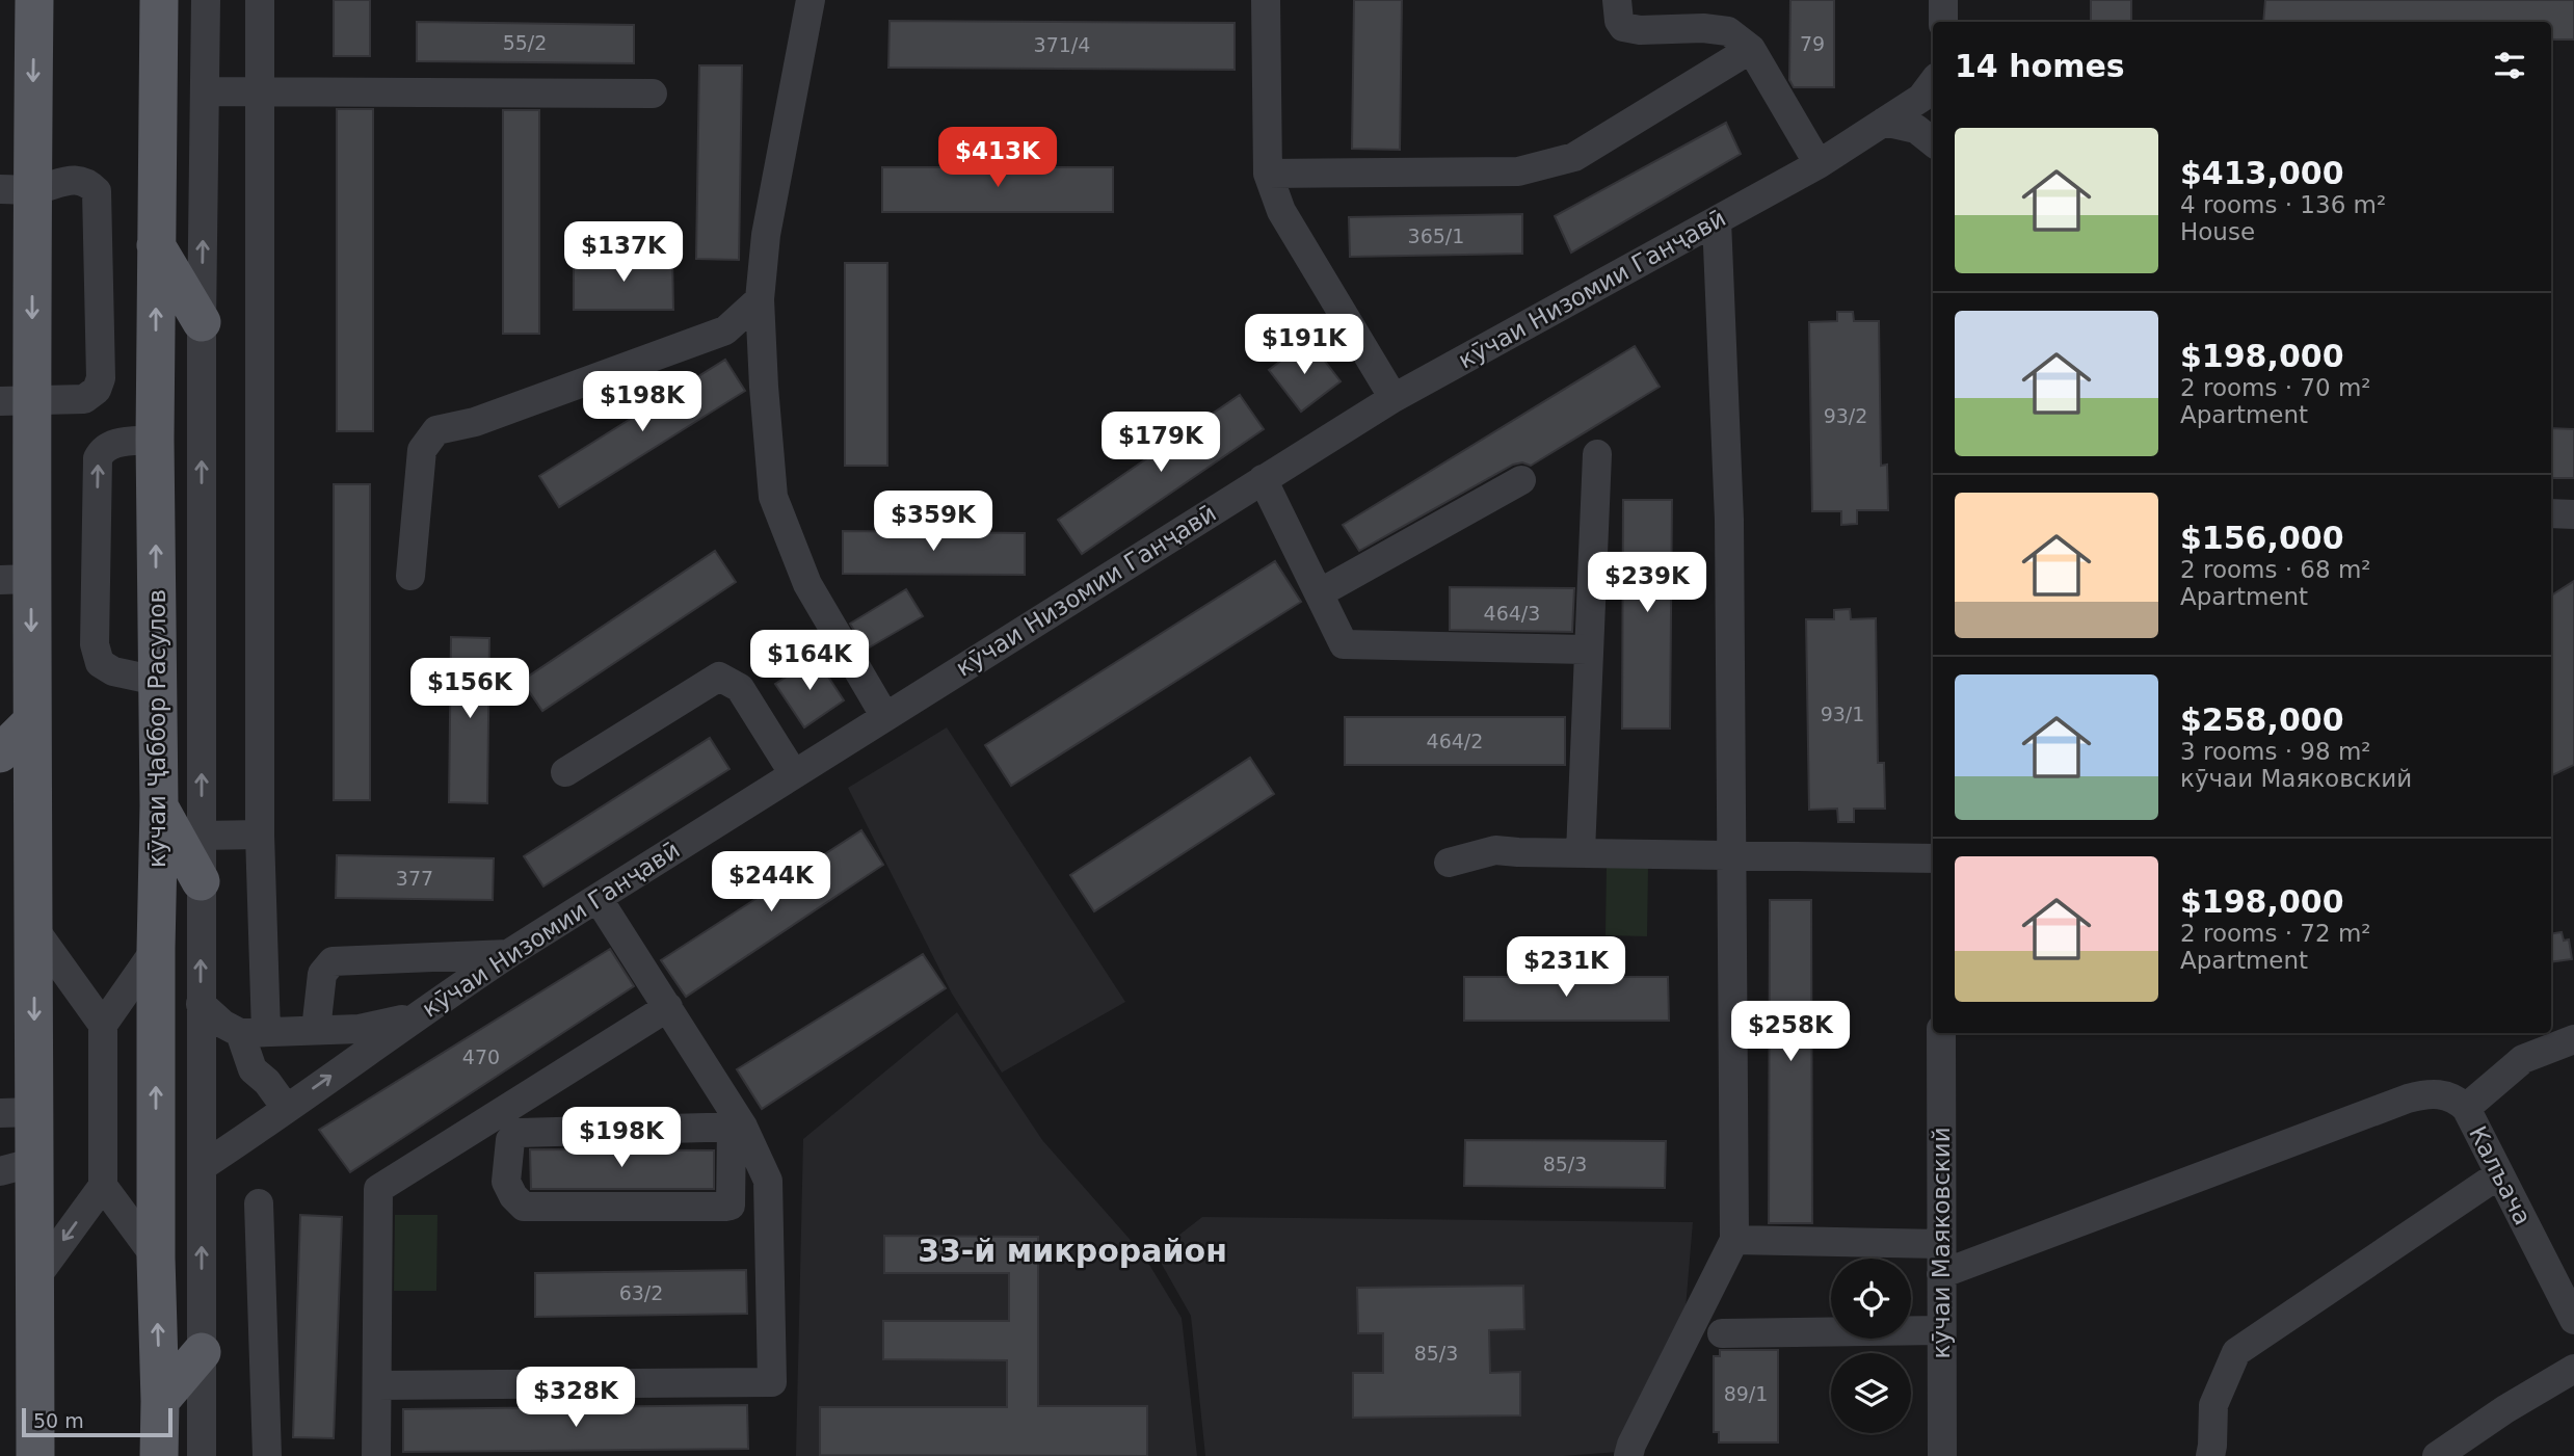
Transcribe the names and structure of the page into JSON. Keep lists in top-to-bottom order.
{
  "streets": {
    "main road": ["кӯчаи Ҷаббор Расулов"],
    "street": ["кӯчаи Низомии Ганҷавӣ", "Калъача", "кӯчаи Маяковский"]
  },
  "districts": ["33-й микрорайон"],
  "house_numbers": [
    "55/2",
    "79",
    "371/4",
    "365/1",
    "93/2",
    "464/3",
    "93/1",
    "464/2",
    "377",
    "470",
    "85/3",
    "63/2",
    "85/3",
    "89/1"
  ],
  "scale_bar": "50 m",
  "page": {
    "heading": "14 homes",
    "list": [
      {
        "name": "$413,000",
        "note": "4 rooms · 136 m² · House"
      },
      {
        "name": "$198,000",
        "note": "2 rooms · 70 m² · Apartment"
      },
      {
        "name": "$156,000",
        "note": "2 rooms · 68 m² · Apartment"
      },
      {
        "name": "$258,000",
        "note": "3 rooms · 98 m² · кӯчаи Маяковский"
      },
      {
        "name": "$198,000",
        "note": "2 rooms · 72 m² · Apartment"
      }
    ],
    "price": [
      "$413K",
      "$137K",
      "$191K",
      "$198K",
      "$179K",
      "$359K",
      "$239K",
      "$164K",
      "$156K",
      "$244K",
      "$231K",
      "$258K",
      "$198K",
      "$328K"
    ],
    "scale": "50 m"
  }
}
